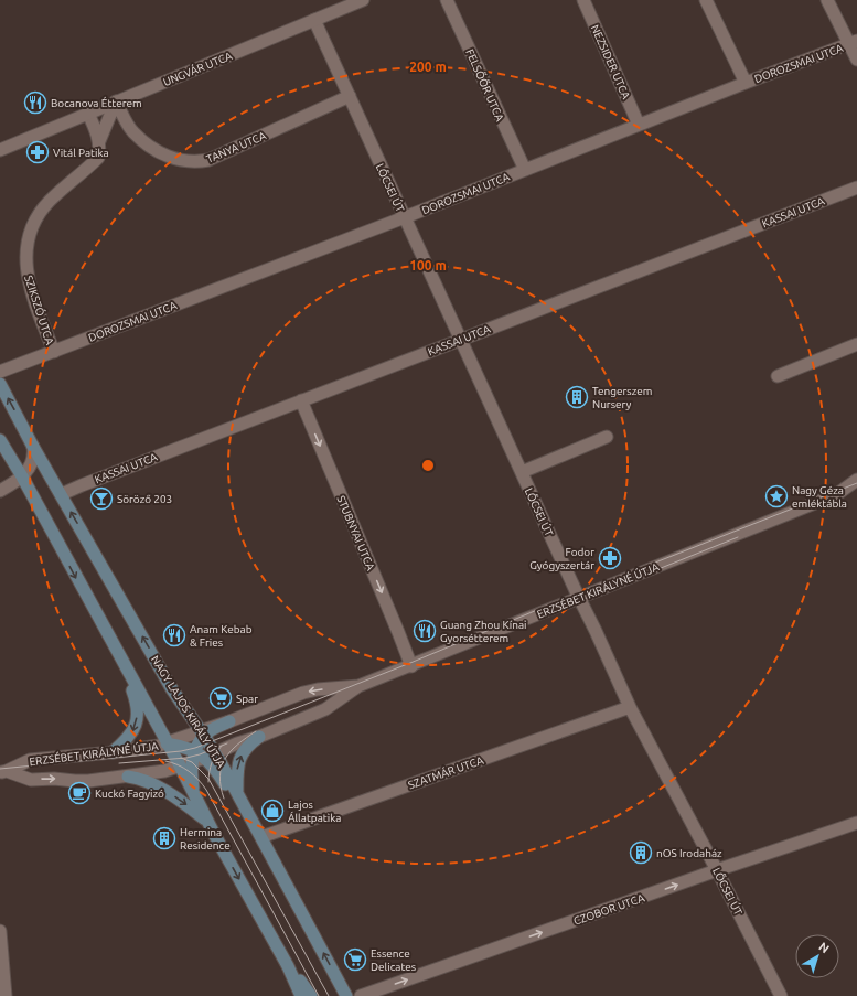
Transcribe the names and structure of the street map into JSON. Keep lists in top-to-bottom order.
{
  "streets": {
    "main road": ["NAGY LAJOS KIRÁLY ÚTJA"],
    "street": [
      "NEZSIDER UTCA",
      "DOROZSMAI UTCA",
      "UNGVÁR UTCA",
      "FELSŐŐR UTCA",
      "TANYA UTCA",
      "LŐCSEI ÚT",
      "KASSAI UTCA",
      "SZIKSZÓ UTCA",
      "STUBNYAI UTCA",
      "ERZSÉBET KIRÁLYNÉ ÚTJA",
      "SZATMÁR UTCA",
      "CZOBOR UTCA"
    ]
  },
  "crossings": [
    ["NEZSIDER UTCA", "DOROZSMAI UTCA"],
    ["DOROZSMAI UTCA", "FELSŐŐR UTCA"],
    ["DOROZSMAI UTCA", "LŐCSEI ÚT"],
    ["DOROZSMAI UTCA", "SZIKSZÓ UTCA"],
    ["UNGVÁR UTCA", "TANYA UTCA"],
    ["UNGVÁR UTCA", "LŐCSEI ÚT"],
    ["UNGVÁR UTCA", "SZIKSZÓ UTCA"],
    ["TANYA UTCA", "LŐCSEI ÚT"],
    ["TANYA UTCA", "SZIKSZÓ UTCA"],
    ["LŐCSEI ÚT", "KASSAI UTCA"],
    ["LŐCSEI ÚT", "ERZSÉBET KIRÁLYNÉ ÚTJA"],
    ["LŐCSEI ÚT", "SZATMÁR UTCA"],
    ["LŐCSEI ÚT", "CZOBOR UTCA"],
    ["KASSAI UTCA", "STUBNYAI UTCA"],
    ["KASSAI UTCA", "NAGY LAJOS KIRÁLY ÚTJA"],
    ["STUBNYAI UTCA", "ERZSÉBET KIRÁLYNÉ ÚTJA"],
    ["ERZSÉBET KIRÁLYNÉ ÚTJA", "NAGY LAJOS KIRÁLY ÚTJA"],
    ["NAGY LAJOS KIRÁLY ÚTJA", "SZATMÁR UTCA"]
  ],
  "one_way": ["STUBNYAI UTCA", "CZOBOR UTCA"],
  "places": {
    "restaurant": ["Bocanova Étterem", "Guang Zhou Kínai Gyorsétterem", "Anam Kebab & Fries"],
    "pharmacy": ["Vitál Patika", "Fodor Gyógyszertár"],
    "building": ["Tengerszem Nursery", "Hermina Residence", "nOS Irodaház"],
    "place": ["Nagy Géza emléktábla"],
    "bar": ["Söröző 203"],
    "supermarket": ["Spar", "Essence Delicates"],
    "cafe": ["Kuckó Fagyizó"],
    "shop": ["Lajos Állatpatika"]
  },
  "north": "top right",
  "rings": ["200 m", "100 m"]
}
